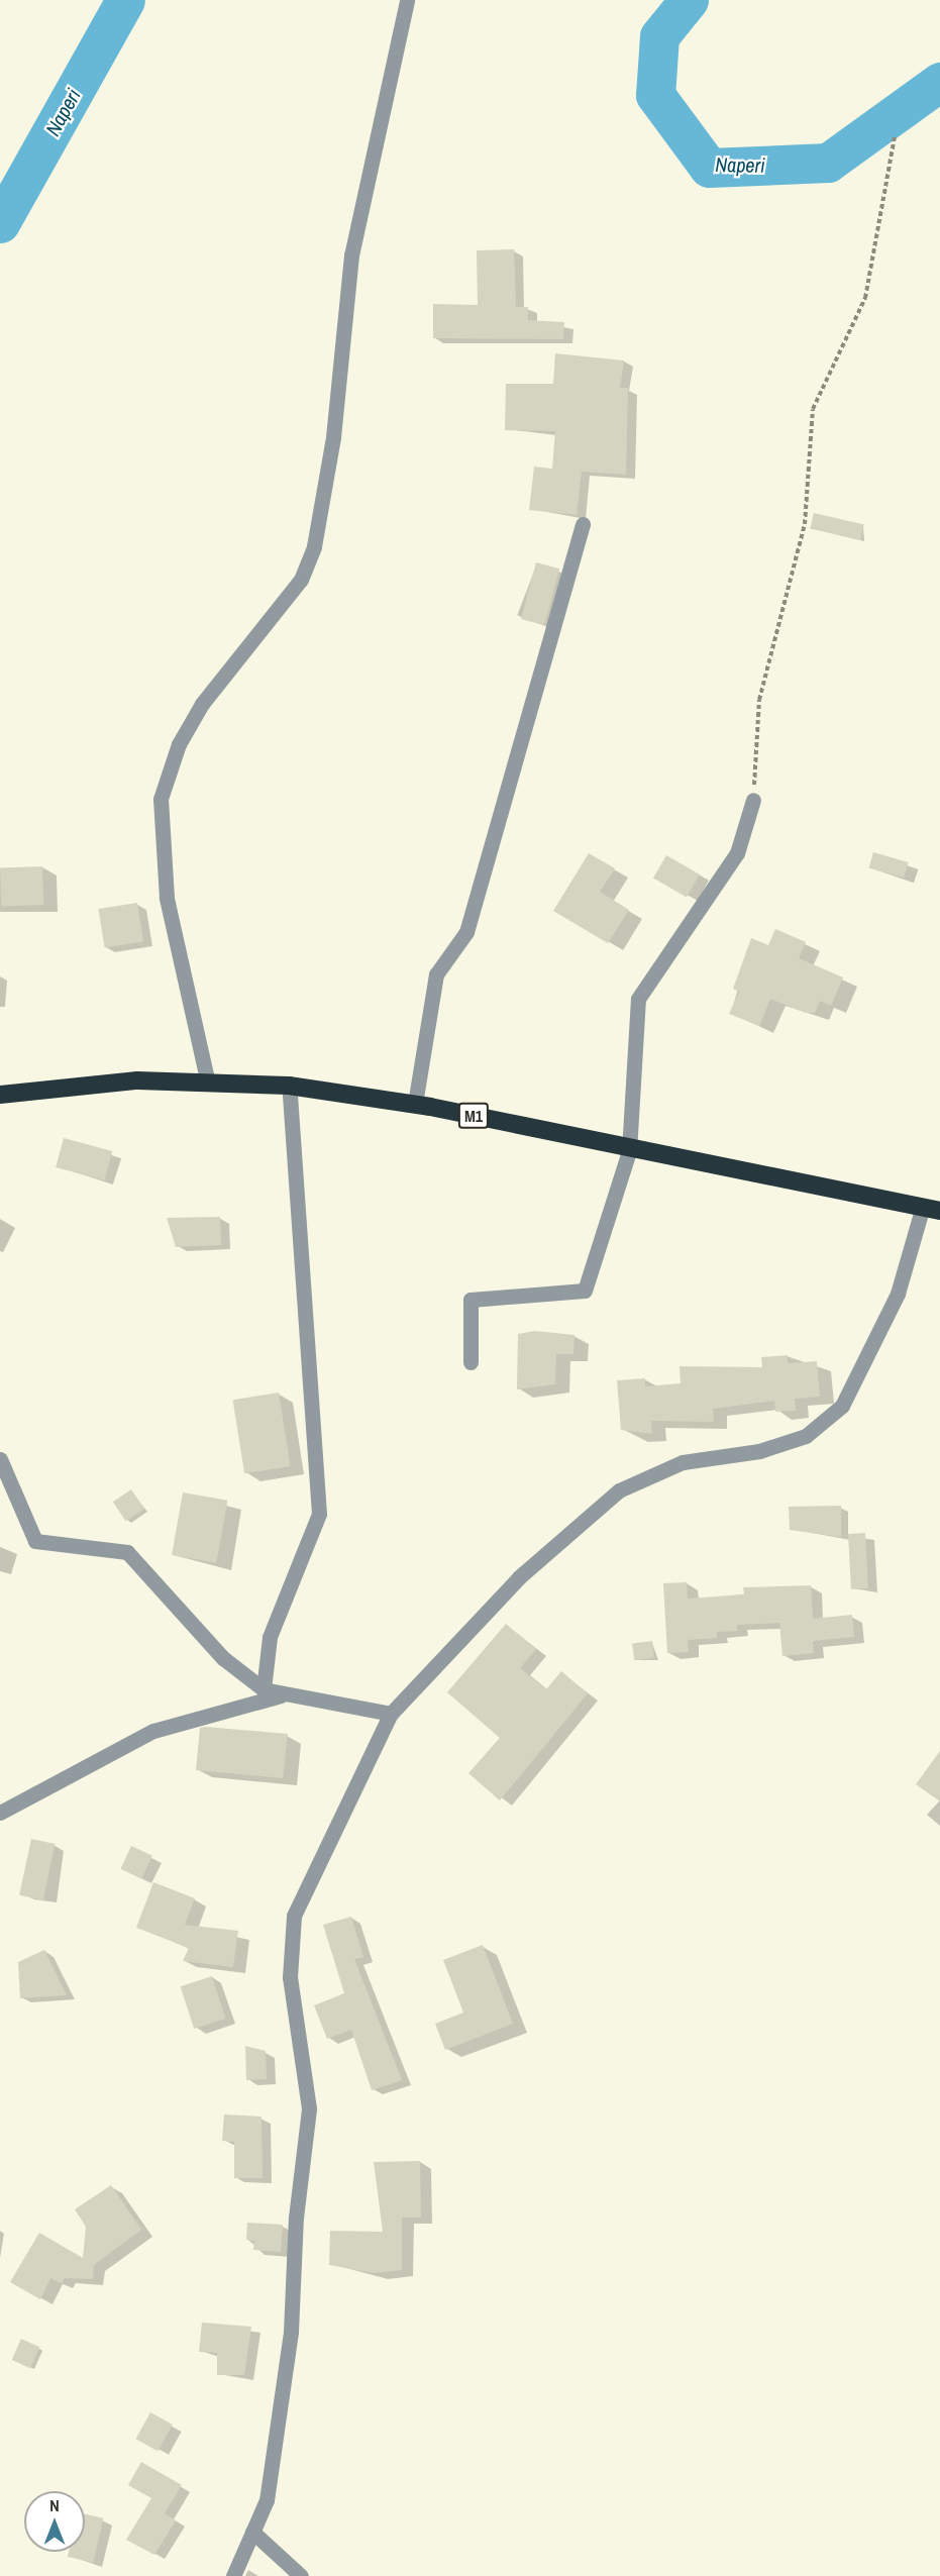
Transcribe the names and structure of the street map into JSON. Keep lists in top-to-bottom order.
{
  "streets": {
    "highway": ["M1"]
  },
  "water": ["Naperi"],
  "north": "top"
}
